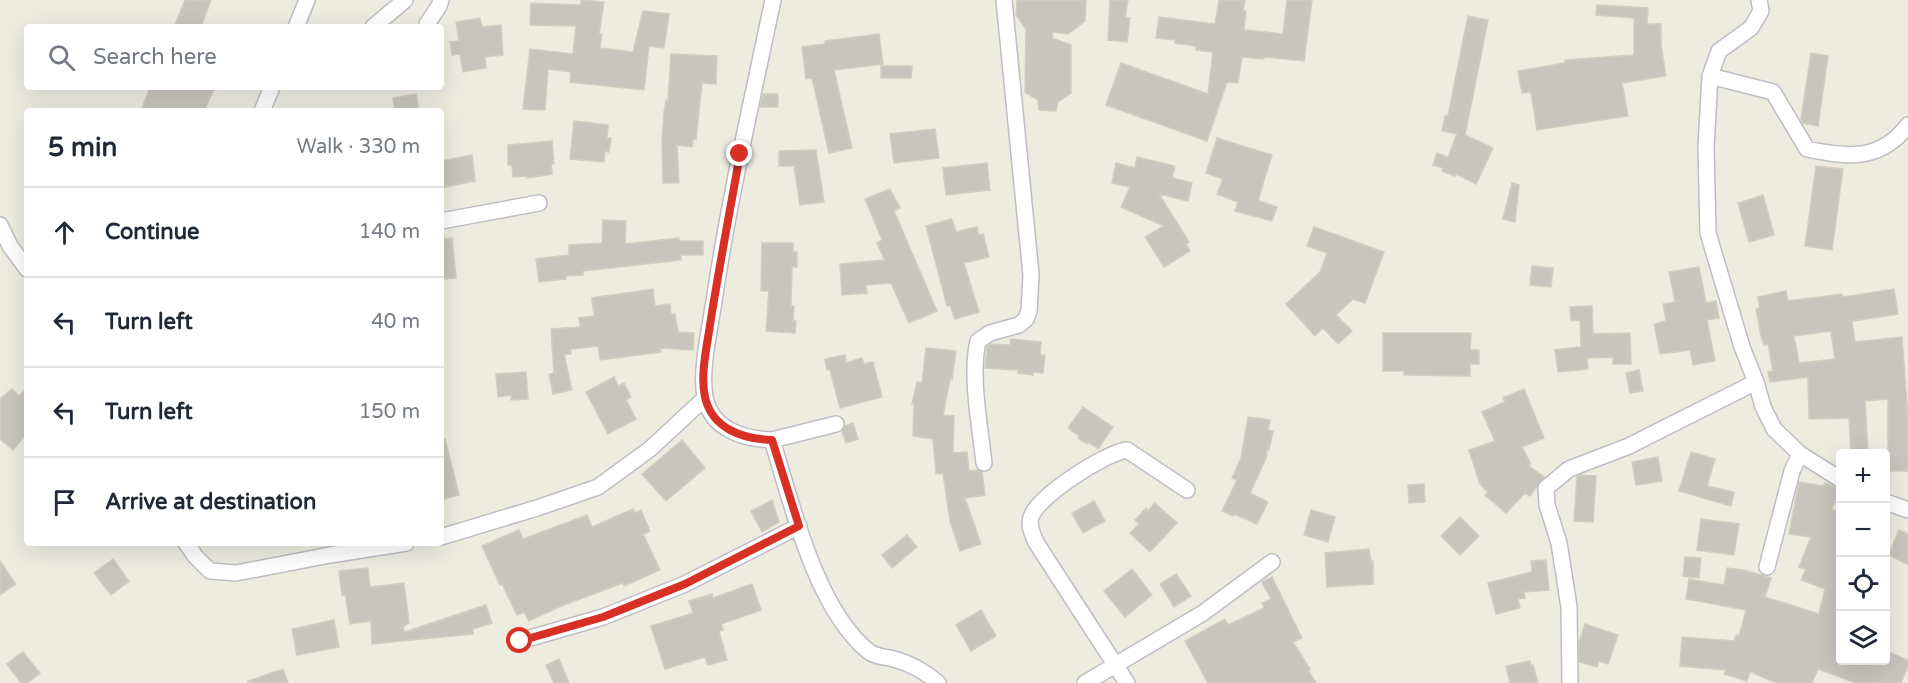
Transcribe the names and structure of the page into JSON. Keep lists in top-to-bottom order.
{
  "page": {
    "search": "Search here",
    "heading": ["5 min", "Walk · 330 m"],
    "list": [
      ["Continue", "140 m"],
      ["Turn left", "40 m"],
      ["Turn left", "150 m"],
      "Arrive at destination"
    ],
    "map_buttons": ["+", "−"]
  }
}
